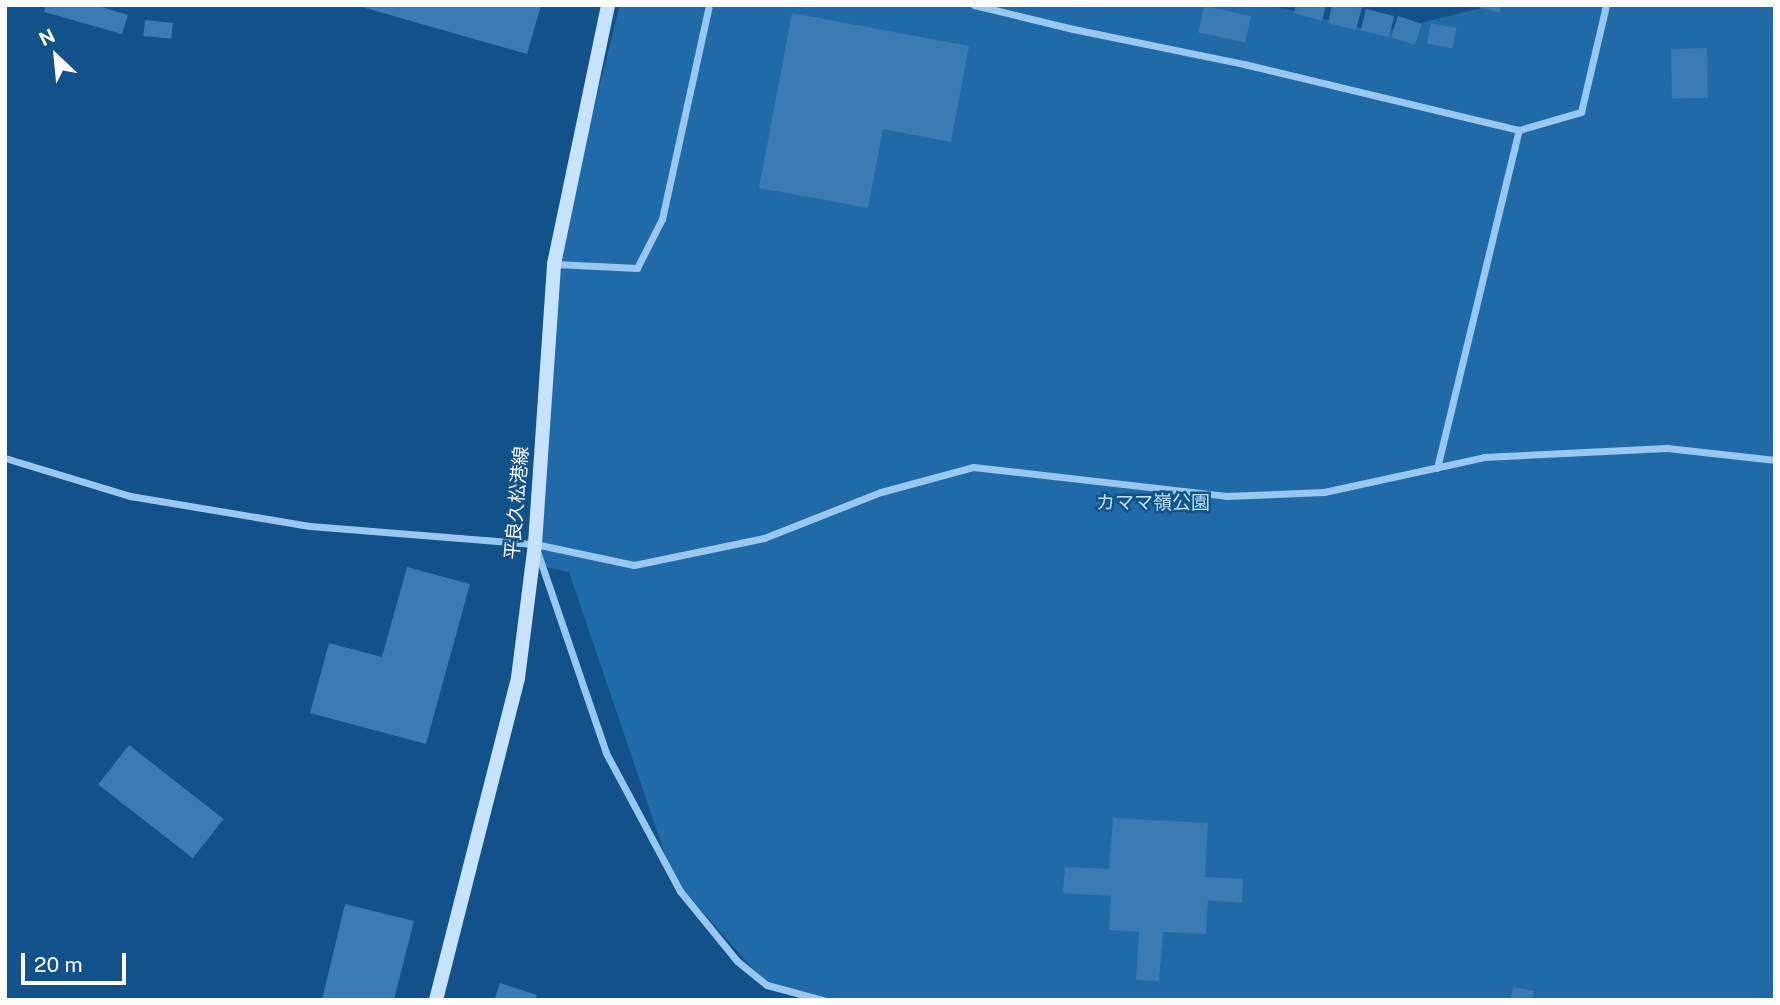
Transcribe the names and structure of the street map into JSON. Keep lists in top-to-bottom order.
{
  "streets": {
    "main road": ["平良久松港線"]
  },
  "parks": ["カママ嶺公園"],
  "scale_bar": "20 m",
  "north": "top left"
}
